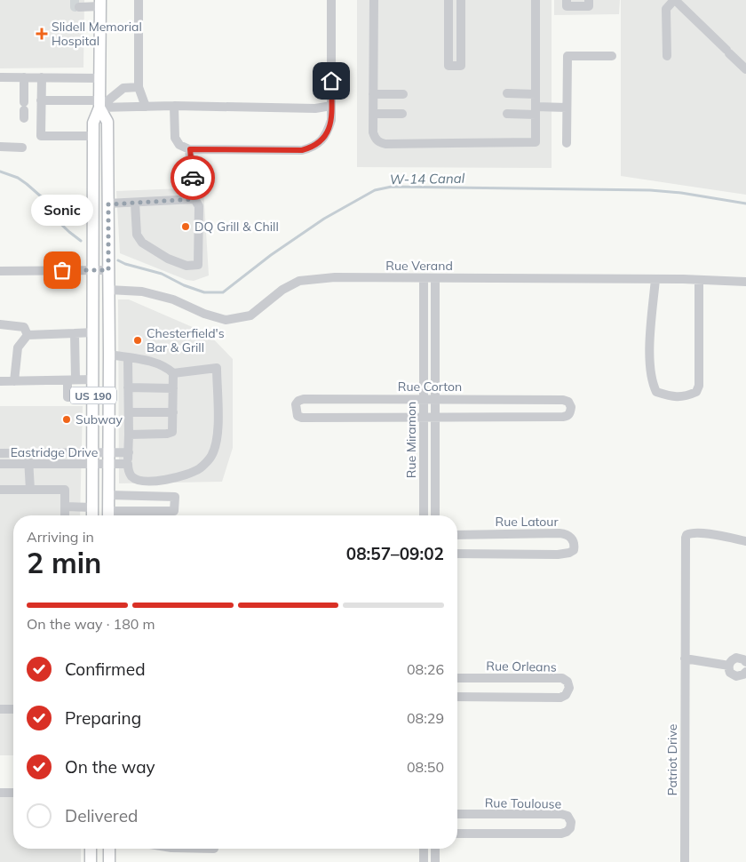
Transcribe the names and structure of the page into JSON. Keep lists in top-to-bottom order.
{
  "streets": {
    "main road": ["US 190"],
    "street": [
      "Rue Verand",
      "Rue Corton",
      "Rue Miramon",
      "Eastridge Drive",
      "Rue Latour",
      "Rue Orleans",
      "Patriot Drive",
      "Rue Toulouse"
    ]
  },
  "crossings": [
    ["Rue Verand", "US 190"],
    ["Rue Verand", "Rue Miramon"],
    ["Rue Corton", "Rue Miramon"],
    ["US 190", "Eastridge Drive"]
  ],
  "water": ["W-14 Canal"],
  "places": {
    "health": ["Slidell Memorial Hospital"],
    "other": [
      "DQ Grill & Chill",
      "Sonic",
      "Chesterfield's Bar & Grill",
      "Subway"
    ]
  },
  "page": {
    "bubble": "Sonic",
    "heading": ["2 min", "Arriving in", "08:57–09:02"],
    "bar": "On the way · 180 m",
    "list": [
      ["Confirmed", "08:26"],
      ["Preparing", "08:29"],
      ["On the way", "08:50"],
      "Delivered"
    ]
  }
}
